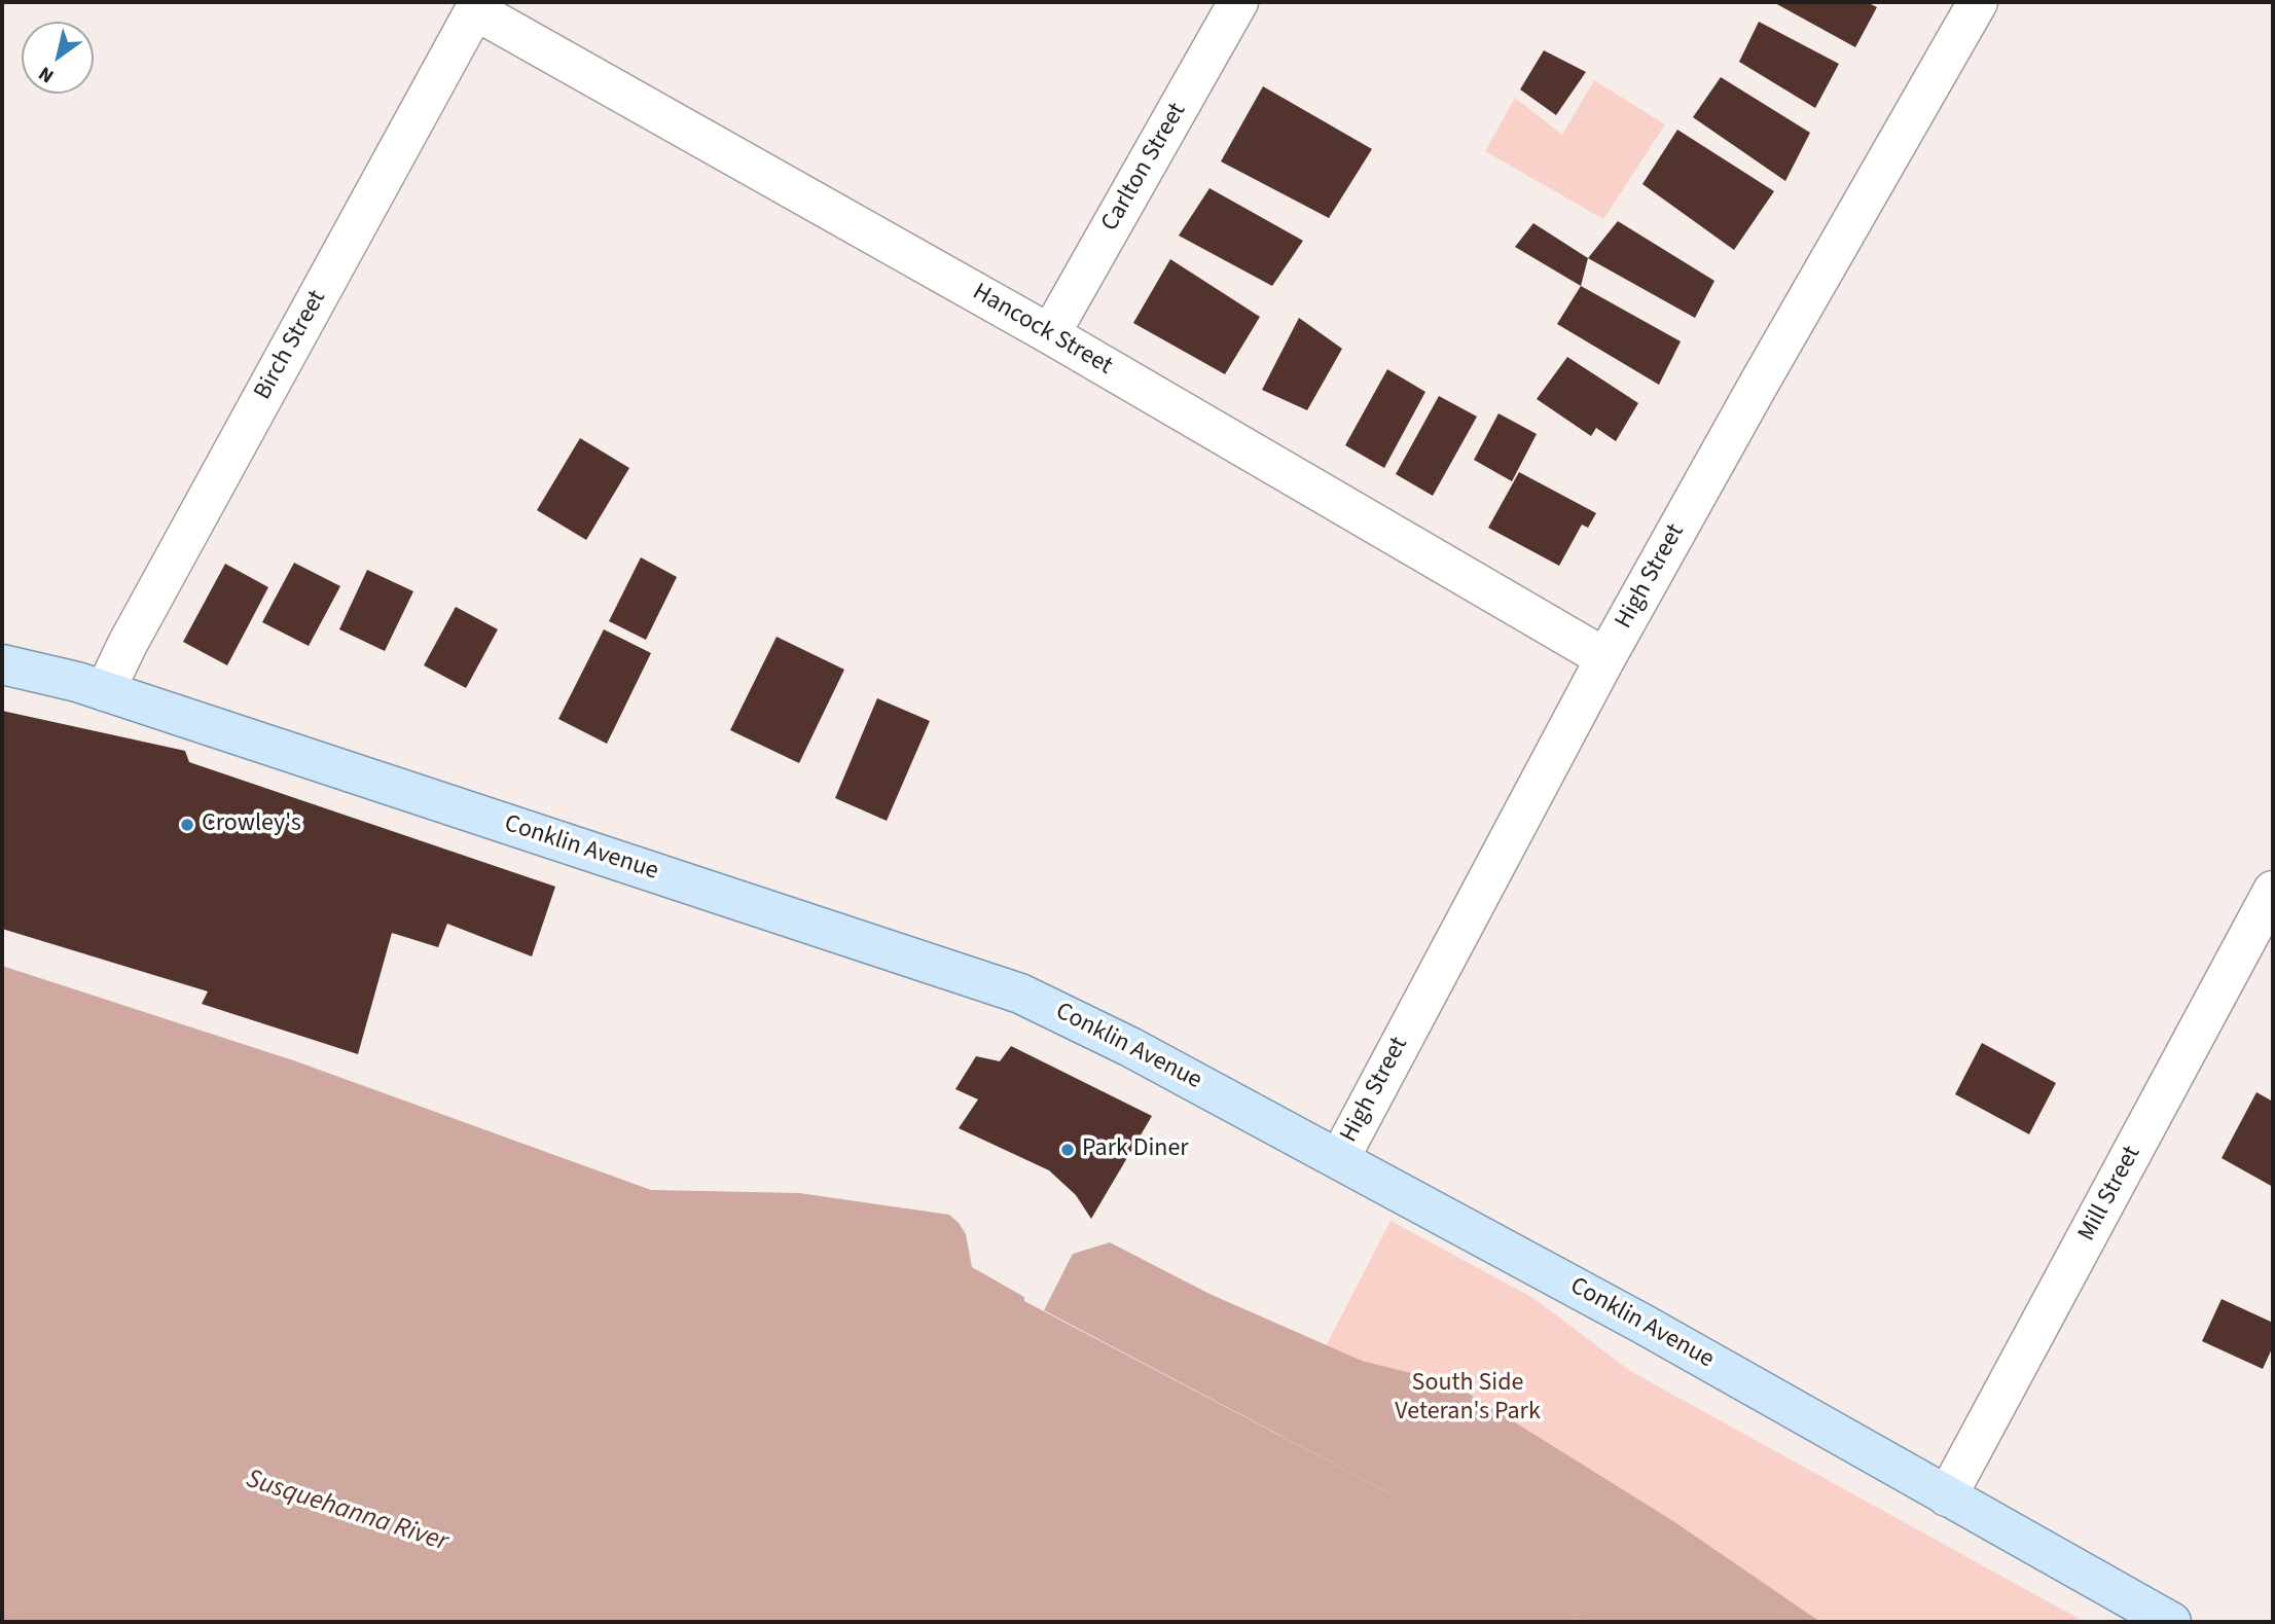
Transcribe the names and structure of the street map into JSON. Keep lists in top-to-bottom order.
{
  "streets": {
    "main road": ["Conklin Avenue"],
    "street": [
      "Carlton Street",
      "Hancock Street",
      "Birch Street",
      "High Street",
      "Mill Street"
    ]
  },
  "crossings": [
    ["Carlton Street", "Hancock Street"],
    ["Hancock Street", "Birch Street"],
    ["Hancock Street", "High Street"],
    ["Birch Street", "Conklin Avenue"],
    ["High Street", "Conklin Avenue"],
    ["Conklin Avenue", "Mill Street"]
  ],
  "water": ["Susquehanna River"],
  "parks": ["South Side Veteran's Park"],
  "places": ["Crowley's", "Park Diner"],
  "north": "bottom left"
}
